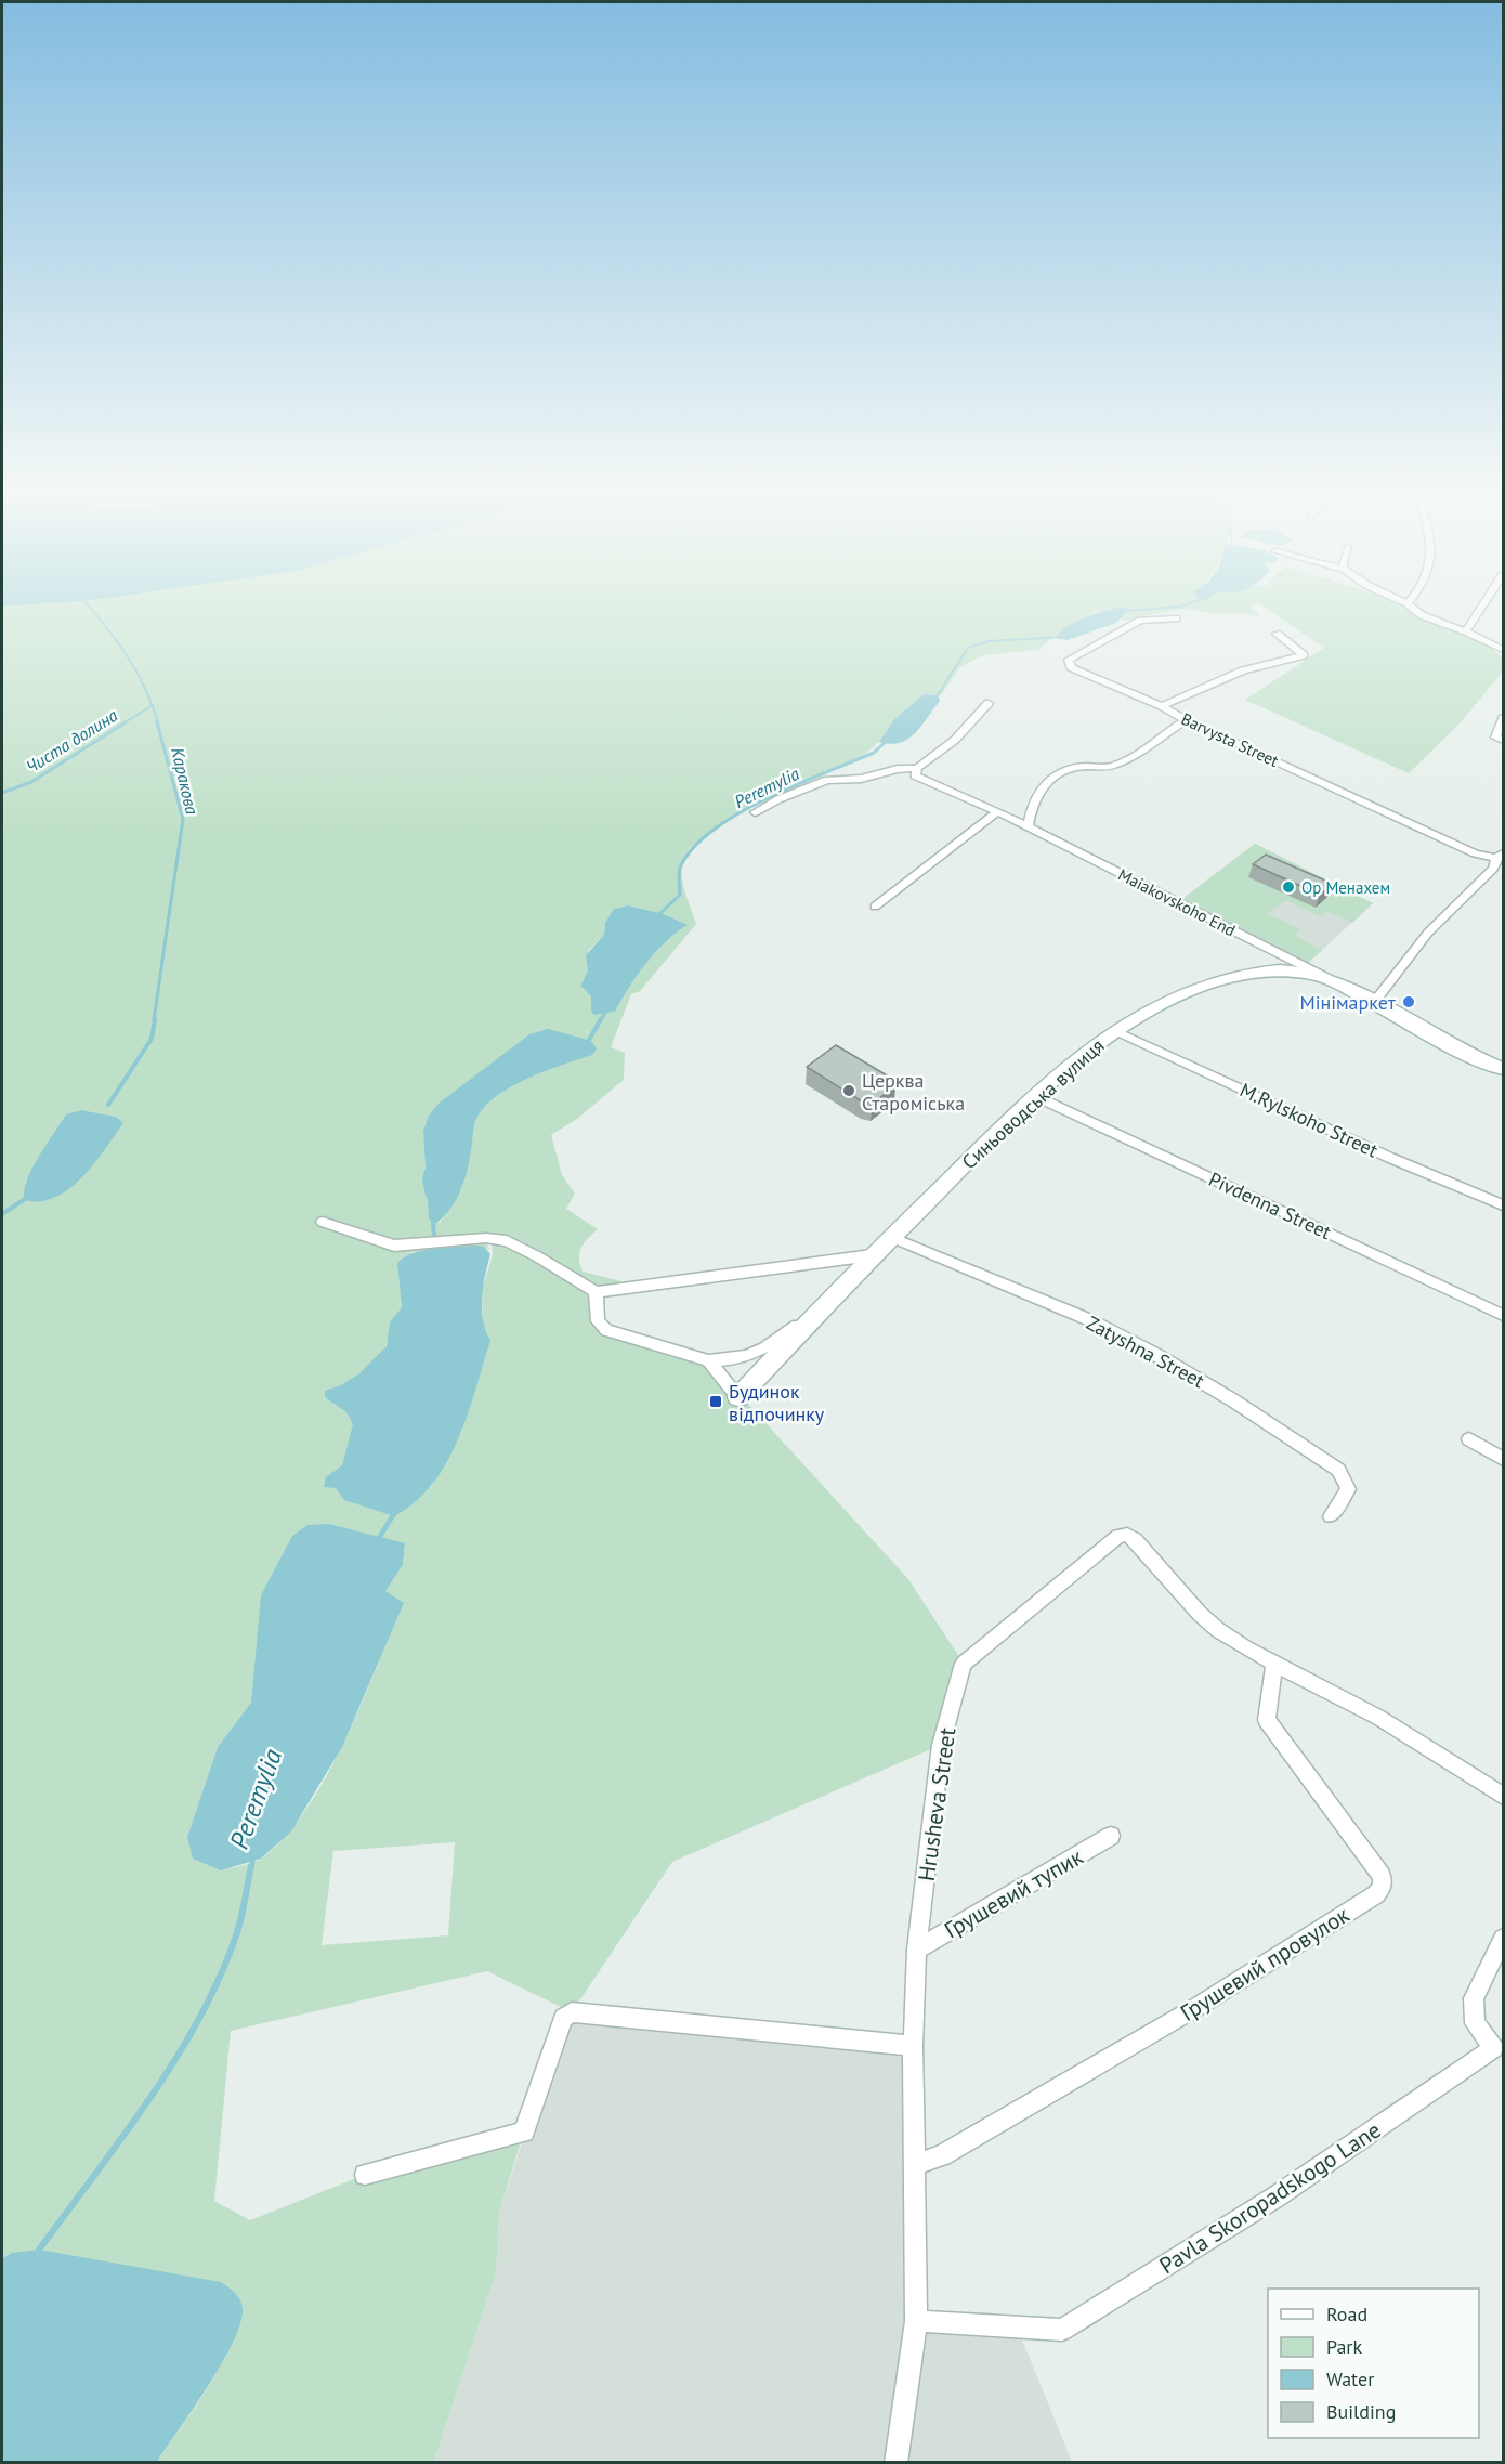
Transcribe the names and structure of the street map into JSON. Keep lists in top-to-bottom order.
{
  "streets": {
    "street": [
      "Barvysta Street",
      "Maiakovskoho End",
      "Синьоводська вулиця",
      "M.Rylskoho Street",
      "Pivdenna Street",
      "Zatyshna Street",
      "Hrusheva Street",
      "Грушевий тупик",
      "Грушевий провулок",
      "Pavla Skoropadskogo Lane"
    ]
  },
  "crossings": [
    ["Maiakovskoho End", "Синьоводська вулиця"],
    ["Синьоводська вулиця", "M.Rylskoho Street"],
    ["Синьоводська вулиця", "Pivdenna Street"],
    ["Синьоводська вулиця", "Zatyshna Street"],
    ["Hrusheva Street", "Грушевий тупик"],
    ["Hrusheva Street", "Грушевий провулок"],
    ["Hrusheva Street", "Pavla Skoropadskogo Lane"]
  ],
  "water": ["Чиста долина", "Каракова", "Peremylia"],
  "places": {
    "other": ["Ор Менахем", "Мінімаркет", "Церква Староміська"],
    "transit": ["Будинок відпочинку"]
  },
  "legend": [
    "Road",
    "Park",
    "Water",
    "Building"
  ]
}
